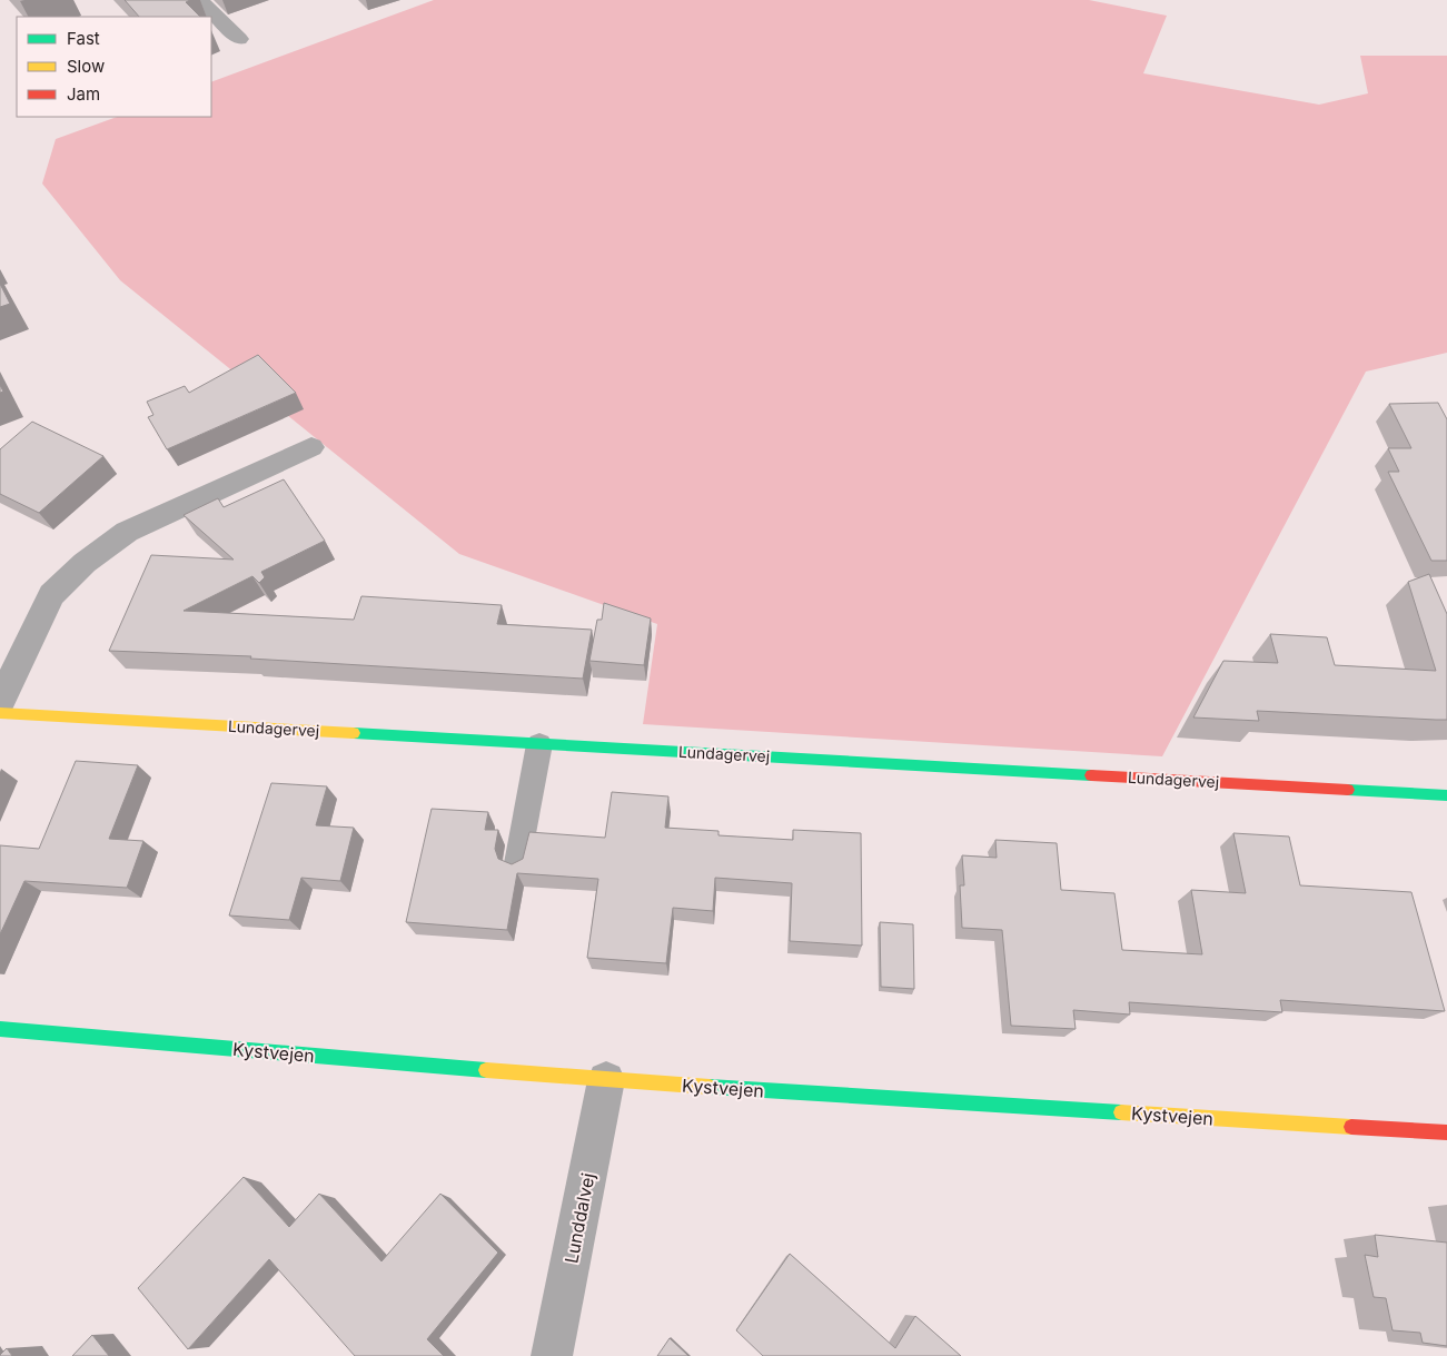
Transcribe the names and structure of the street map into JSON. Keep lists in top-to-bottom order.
{
  "streets": {
    "street": ["Lundagervej", "Kystvejen", "Lunddalvej"]
  },
  "crossings": [
    ["Kystvejen", "Lunddalvej"]
  ],
  "legend": ["Fast", "Slow", "Jam"]
}
